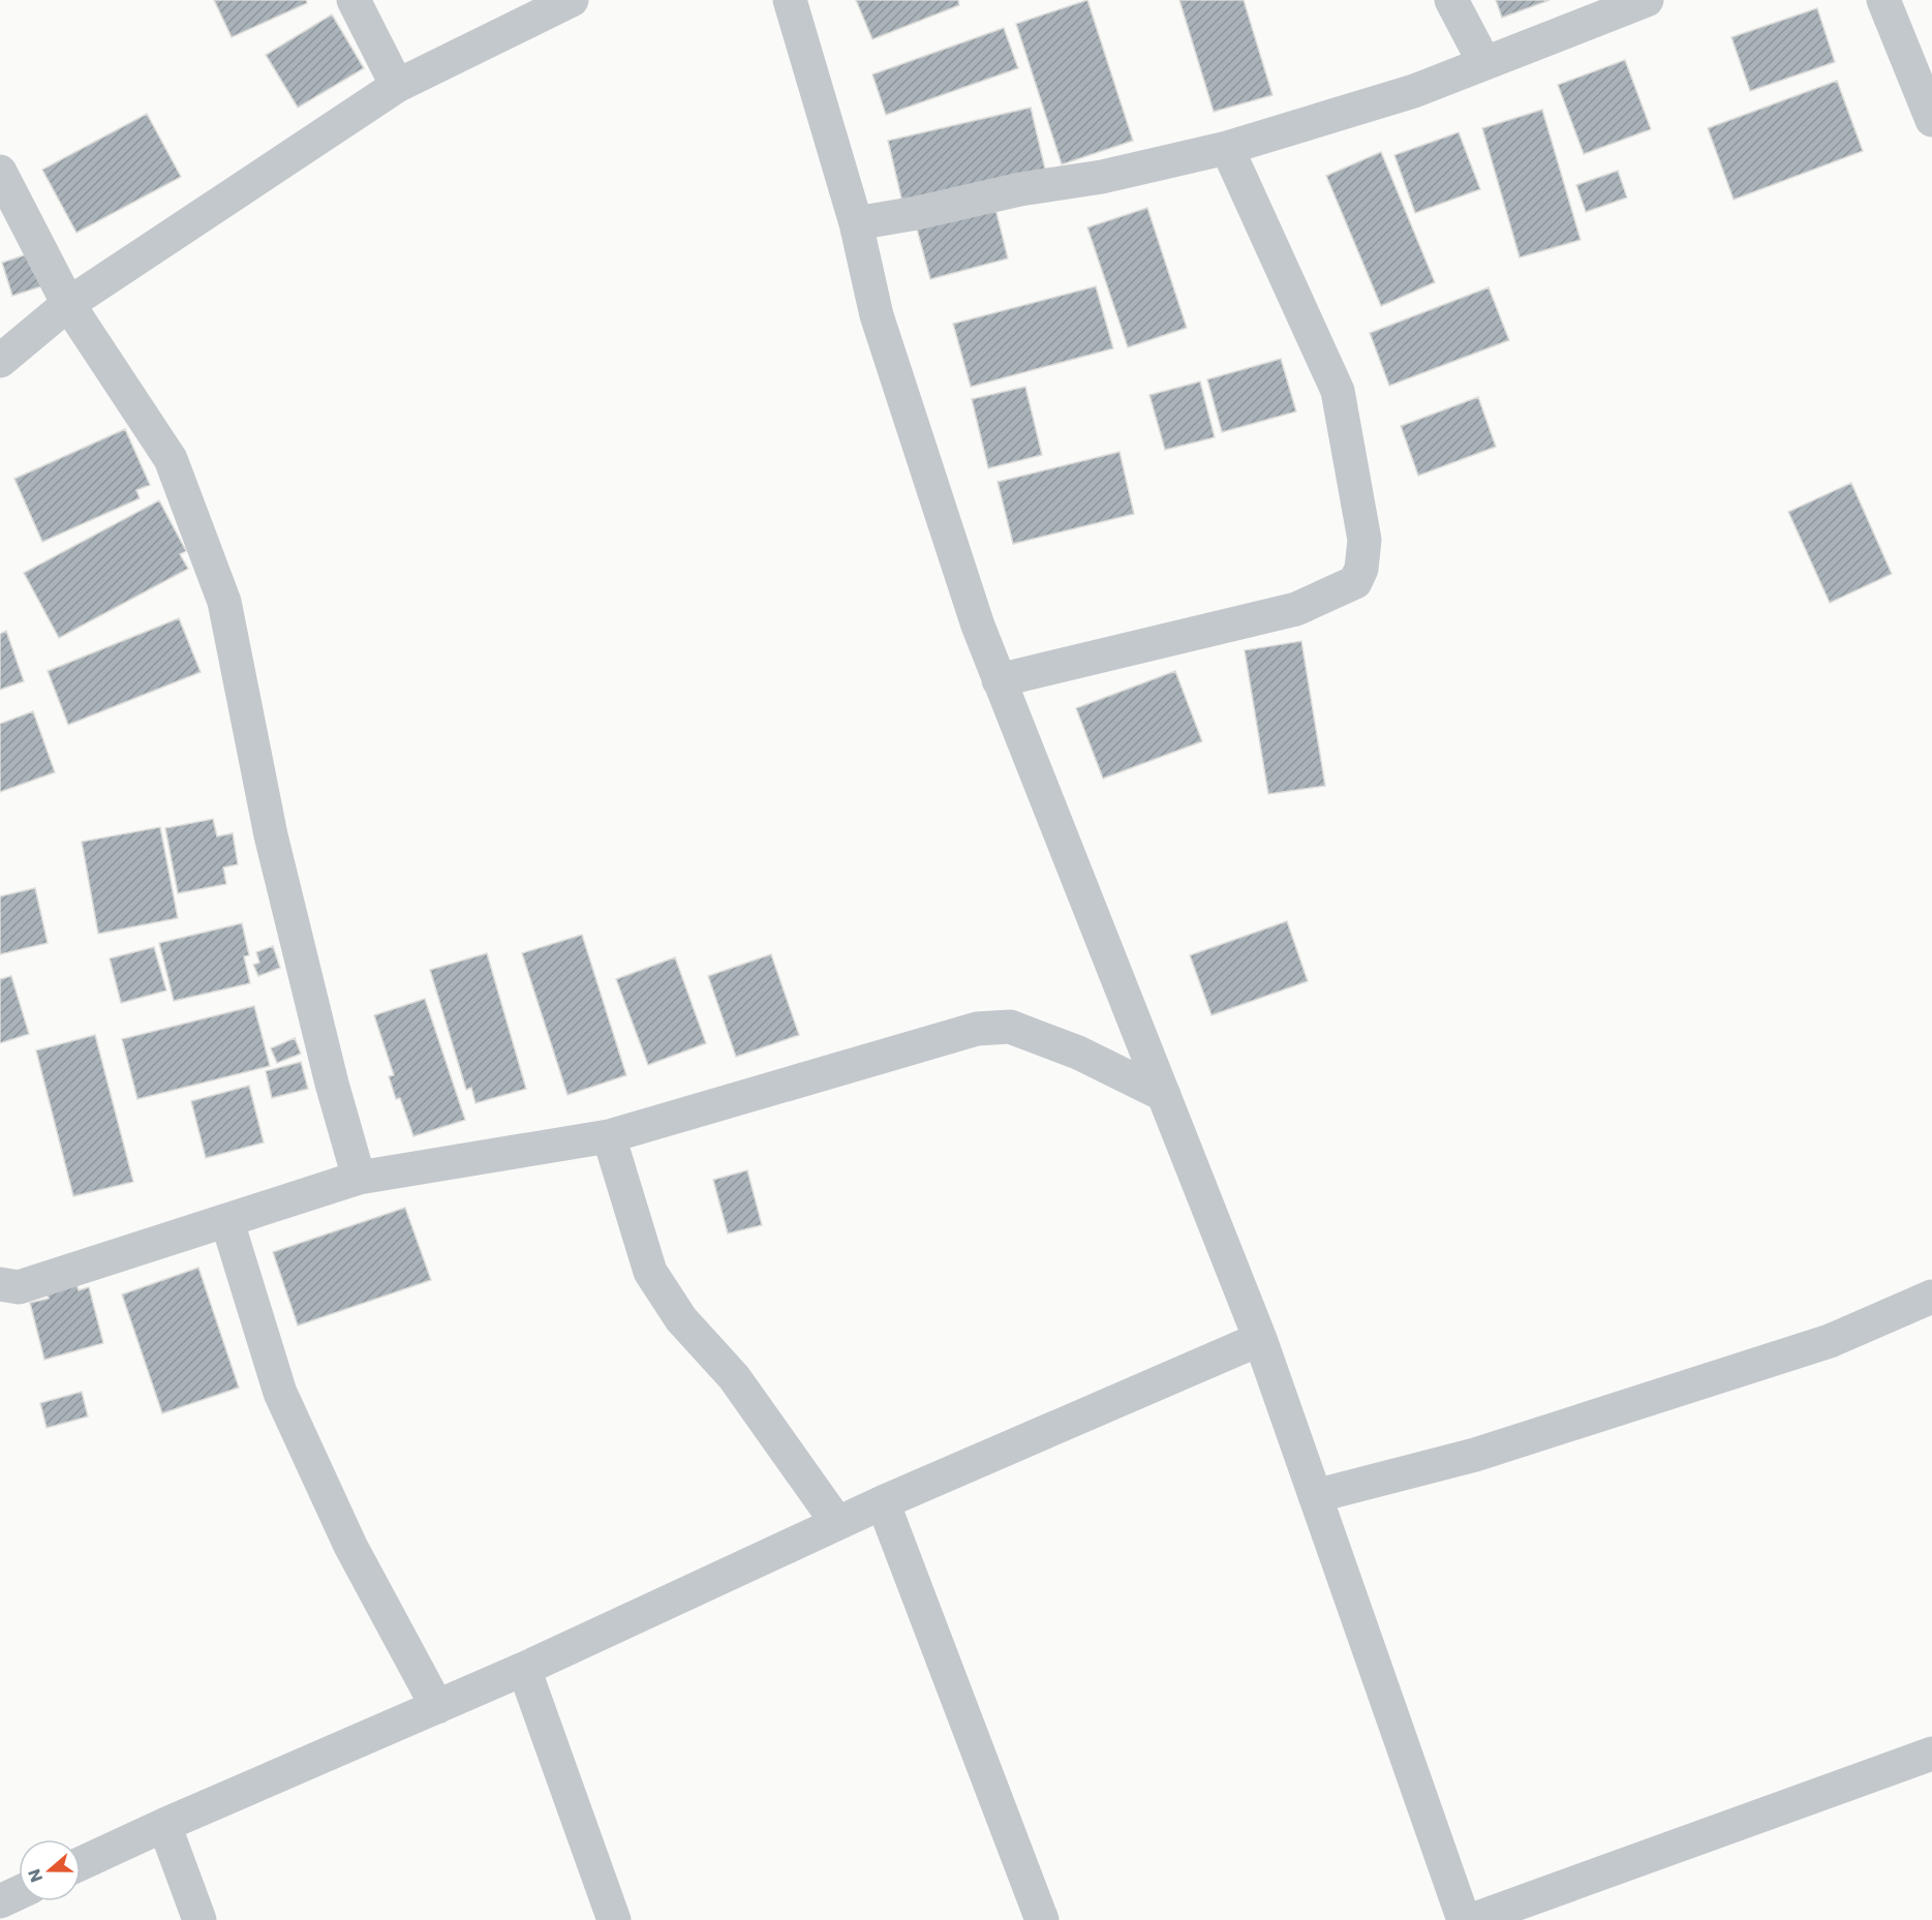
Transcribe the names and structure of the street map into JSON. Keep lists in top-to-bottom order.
{
  "north": "left"
}
